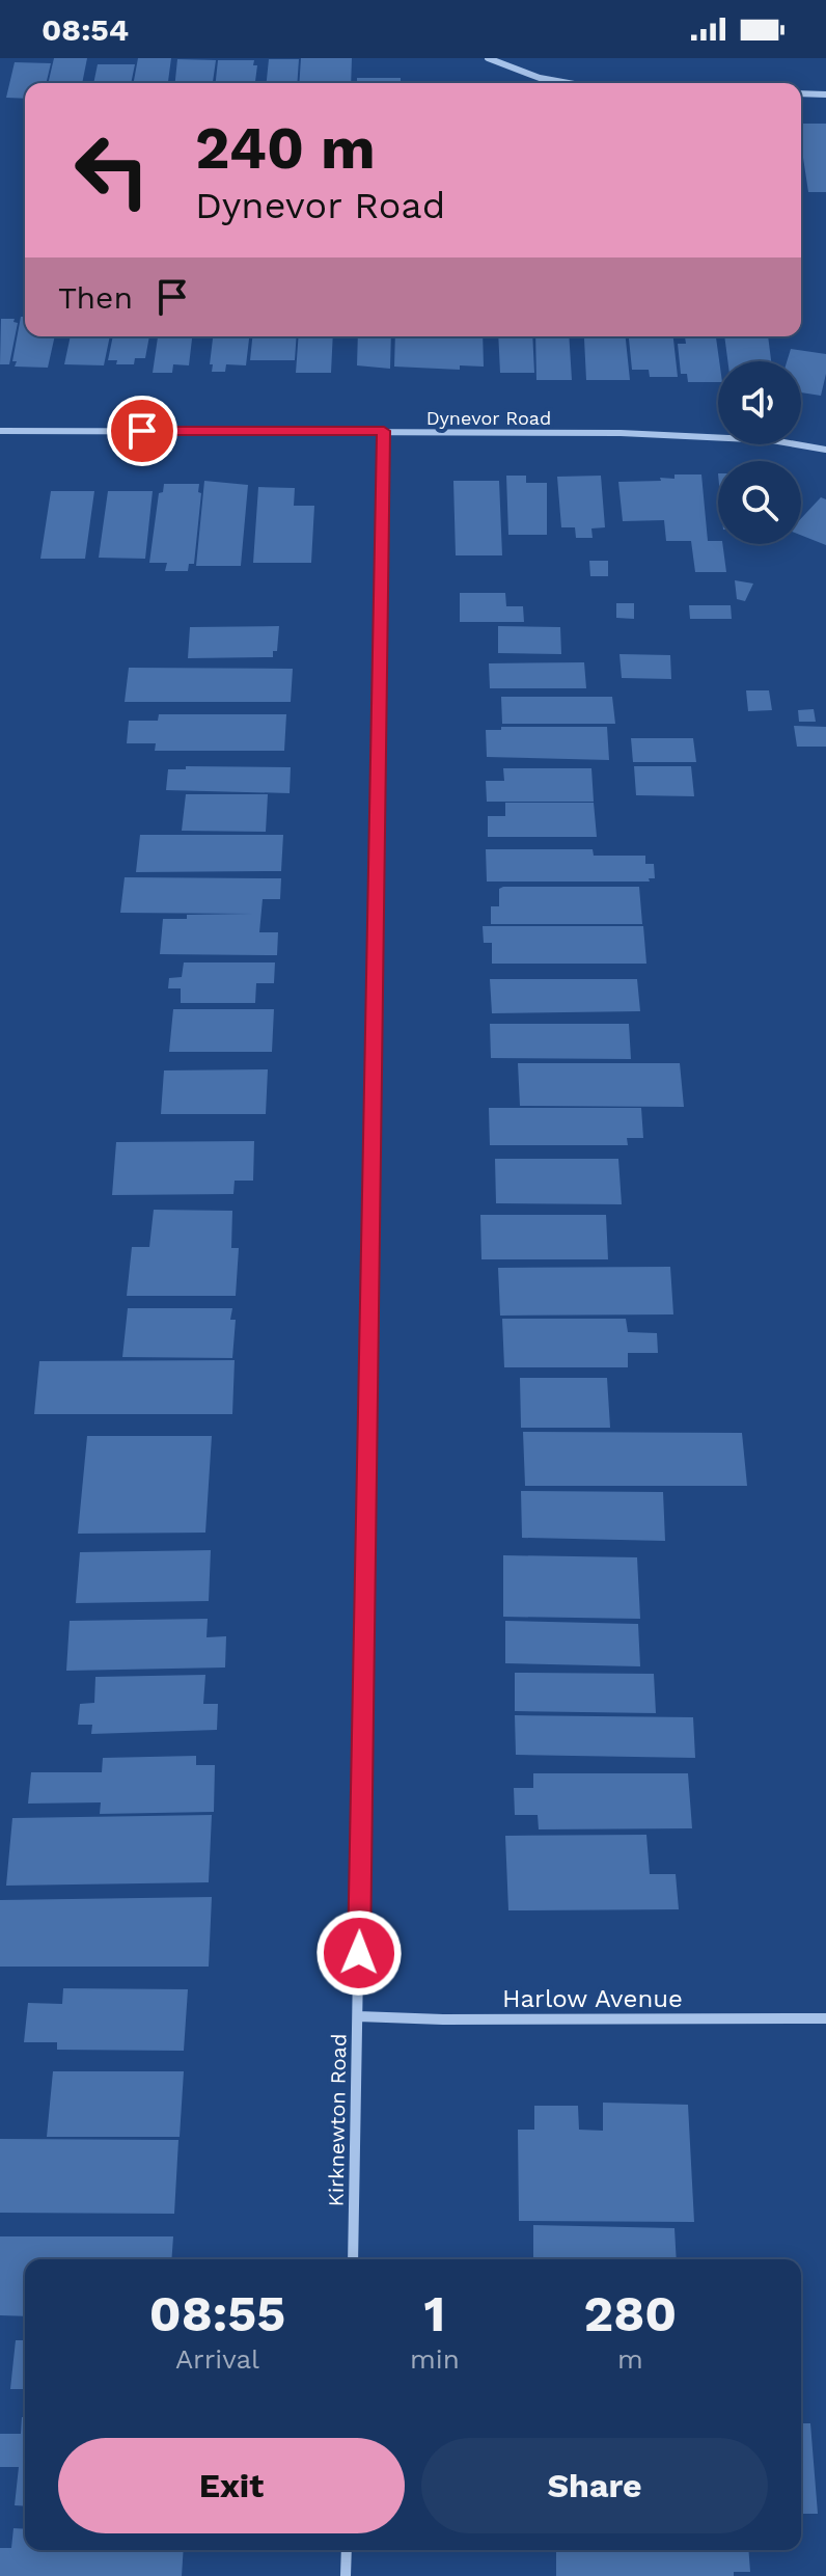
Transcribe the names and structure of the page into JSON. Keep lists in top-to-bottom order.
{
  "streets": {
    "street": ["Dynevor Road", "Harlow Avenue", "Kirknewton Road"]
  },
  "crossings": [
    ["Dynevor Road", "Kirknewton Road"],
    ["Harlow Avenue", "Kirknewton Road"]
  ],
  "page": {
    "status": "08:54",
    "turn": ["240 m", "Dynevor Road"],
    "then": "Then",
    "eta": [
      "08:55",
      "Arrival",
      "1",
      "min",
      "280",
      "m"
    ],
    "buttons": ["Exit", "Share"]
  }
}
